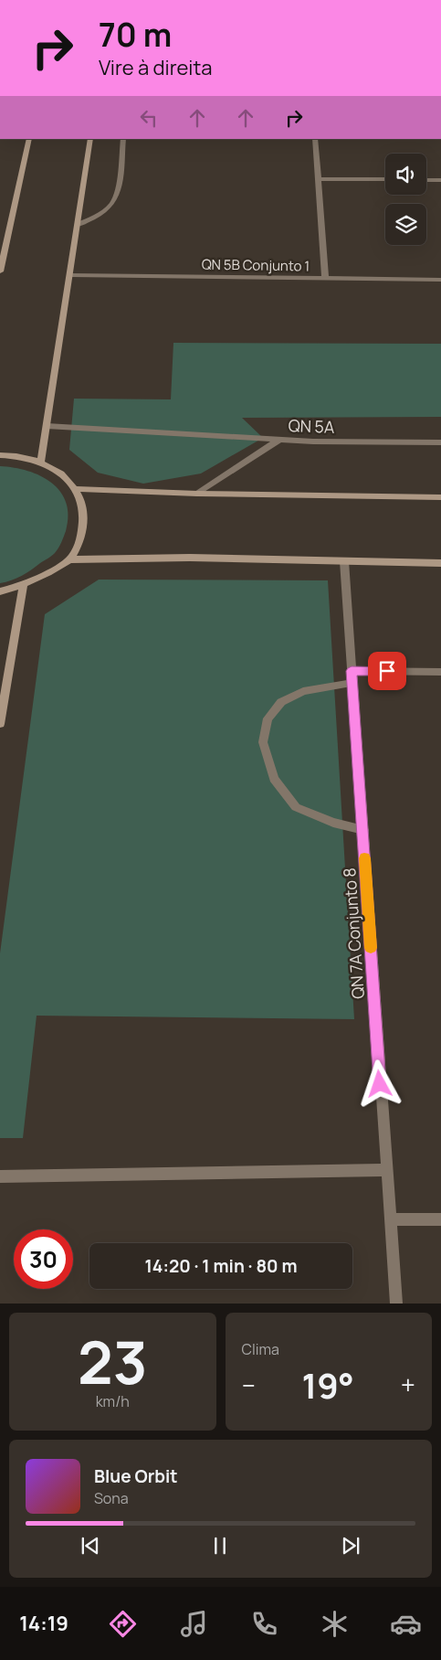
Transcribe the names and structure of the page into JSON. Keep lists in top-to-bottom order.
{
  "streets": {
    "street": ["QN 5B Conjunto 1", "QN 5A", "QN 7A Conjunto 8"]
  },
  "page": {
    "turn": ["70 m", "Vire à direita"],
    "limit": "30",
    "trip": "14:20 · 1 min · 80 m",
    "tile": [
      ["23", "km/h"],
      "Clima"
    ],
    "heat": ["−", "19°", "+"],
    "song": ["Blue Orbit", "Sona"],
    "tabs": "14:19"
  }
}
